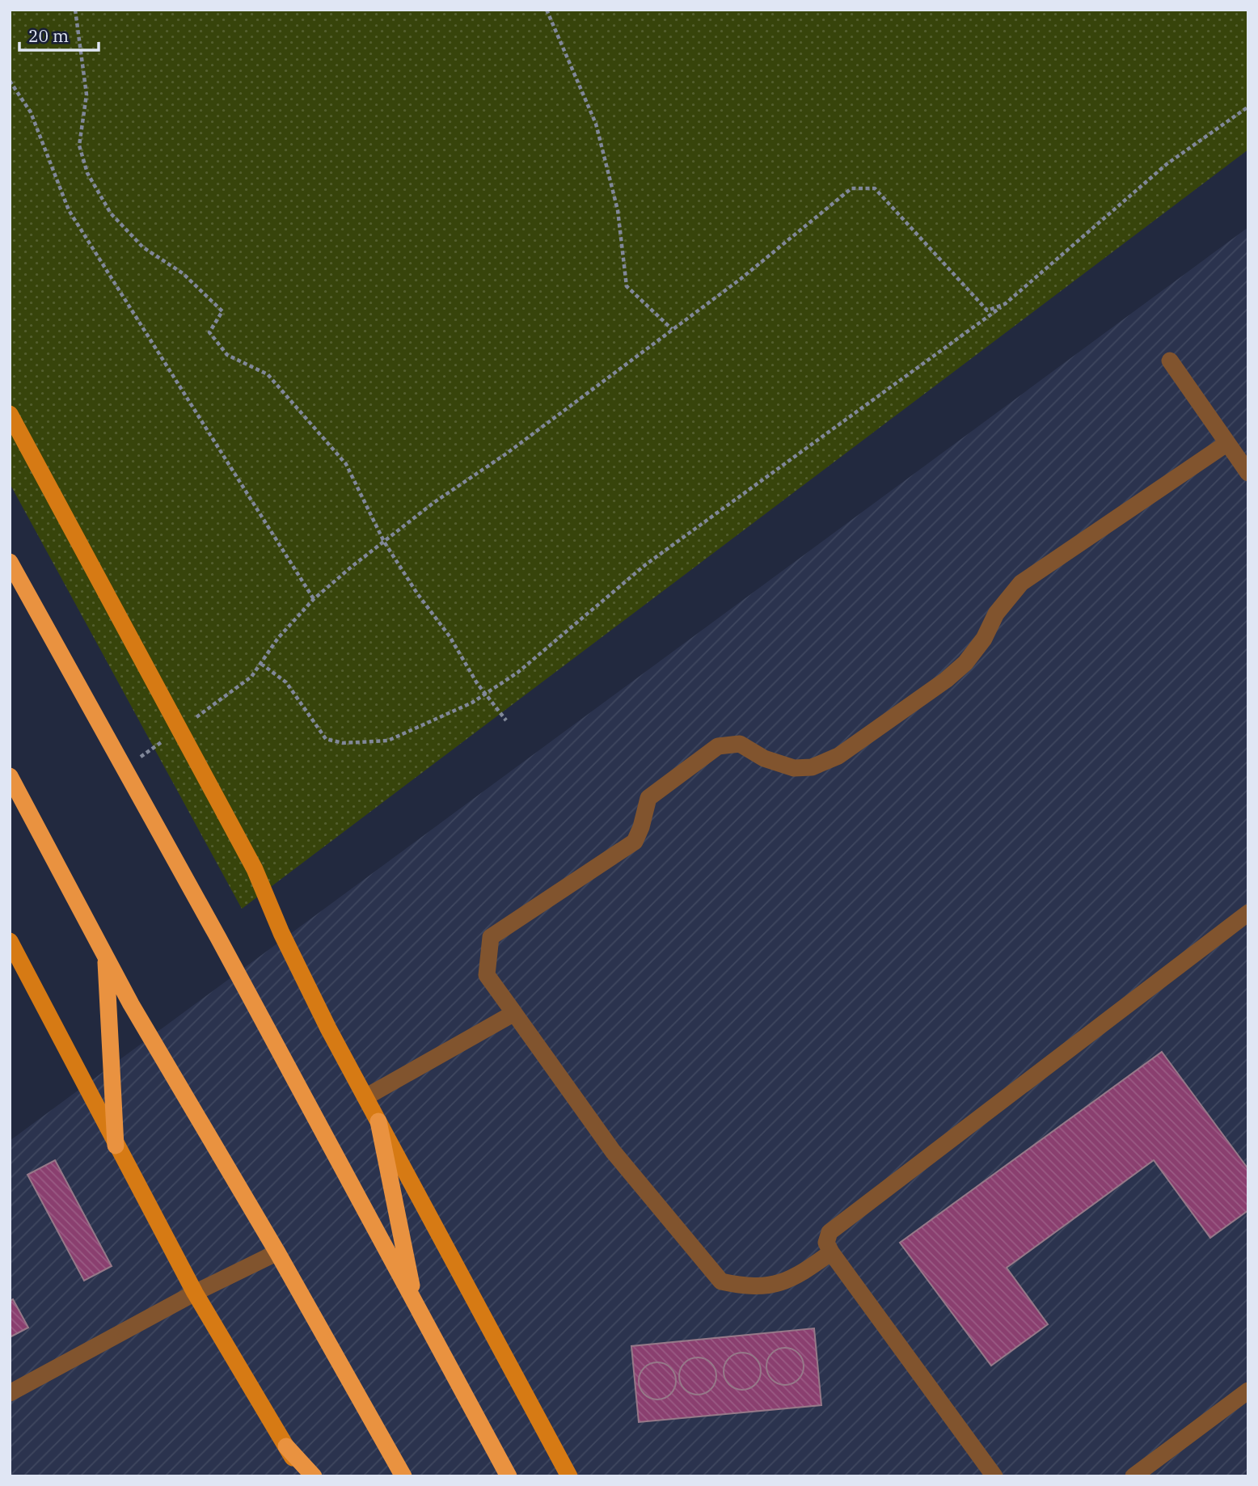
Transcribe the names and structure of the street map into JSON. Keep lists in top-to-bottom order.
{
  "scale_bar": "20 m"
}
